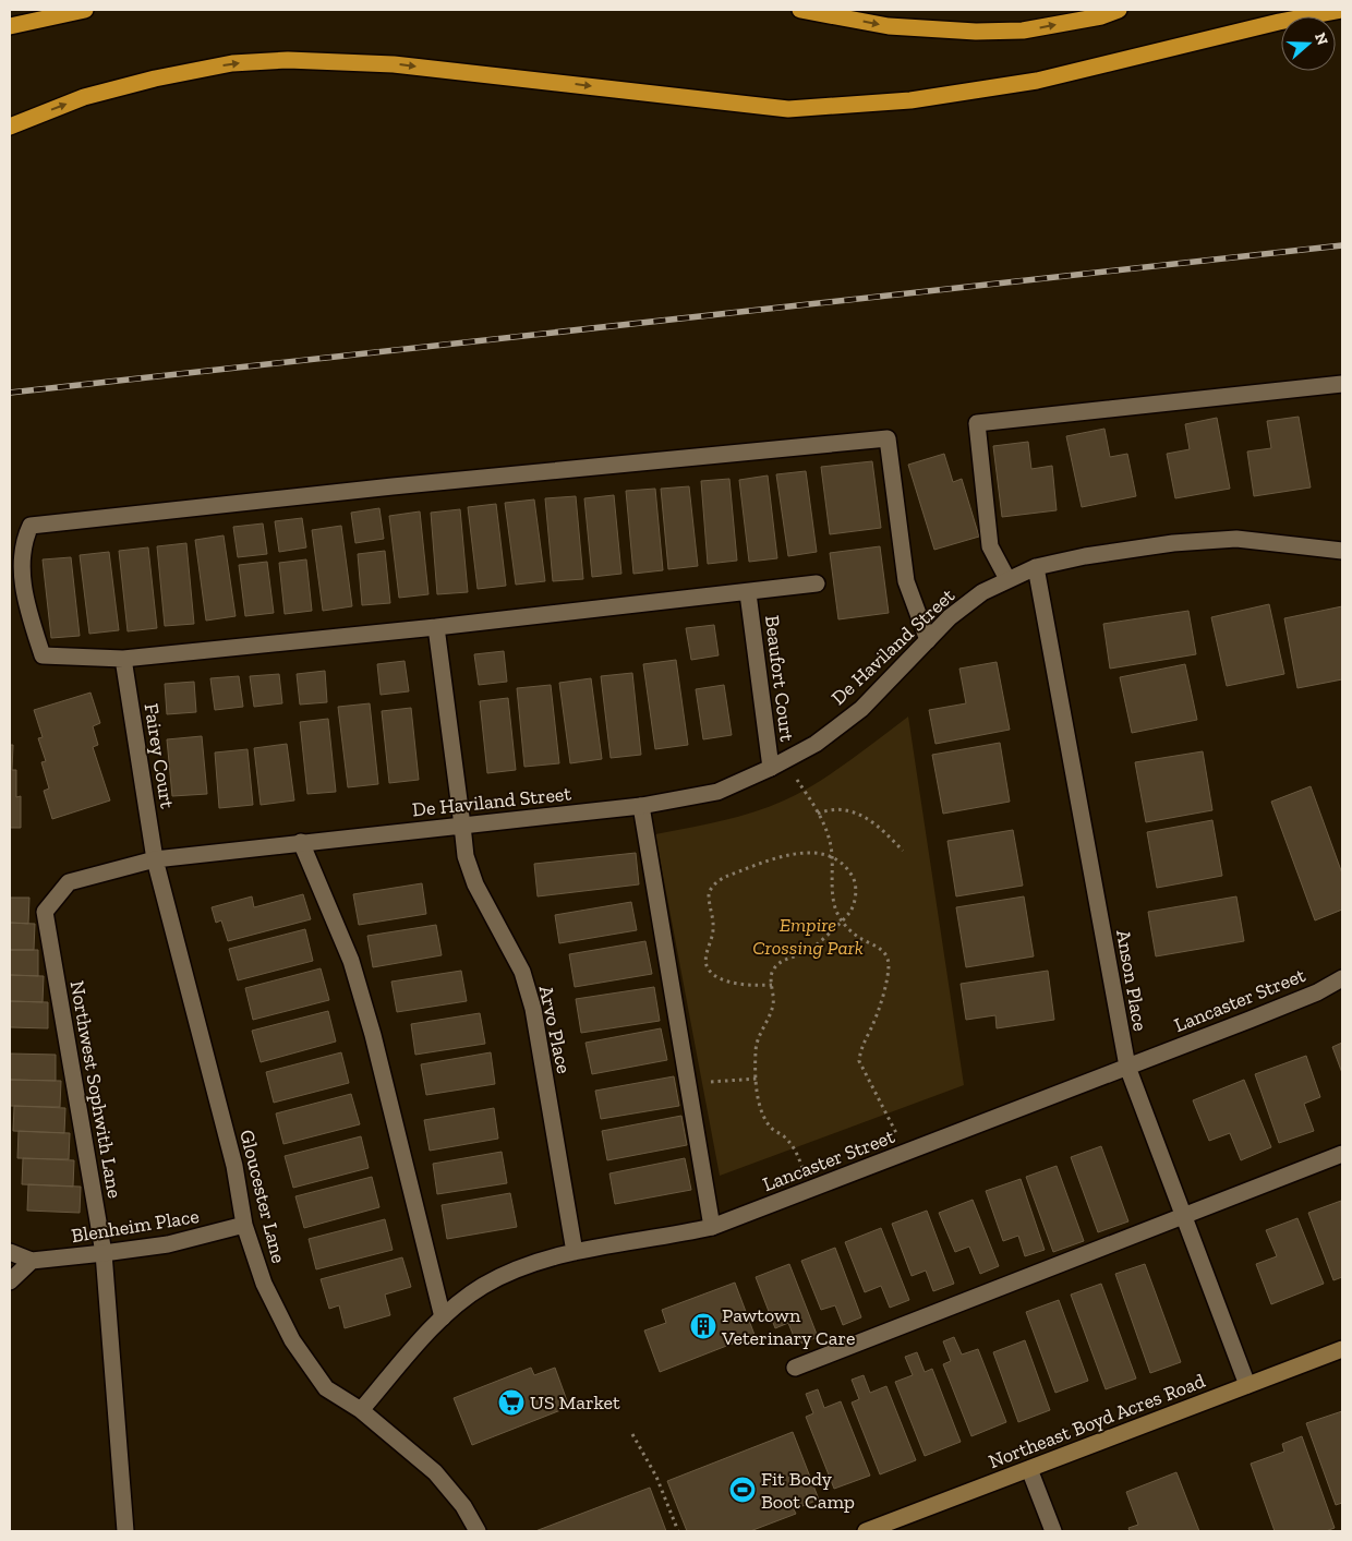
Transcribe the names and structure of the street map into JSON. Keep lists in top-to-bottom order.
{
  "streets": {
    "street": [
      "De Haviland Street",
      "Beaufort Court",
      "Fairey Court",
      "Anson Place",
      "Lancaster Street",
      "Arvo Place",
      "Northwest Sophwith Lane",
      "Gloucester Lane",
      "Blenheim Place",
      "Northeast Boyd Acres Road"
    ]
  },
  "crossings": [
    ["De Haviland Street", "Beaufort Court"],
    ["De Haviland Street", "Fairey Court"],
    ["De Haviland Street", "Anson Place"],
    ["De Haviland Street", "Arvo Place"],
    ["De Haviland Street", "Northwest Sophwith Lane"],
    ["De Haviland Street", "Gloucester Lane"],
    ["Fairey Court", "Northwest Sophwith Lane"],
    ["Fairey Court", "Gloucester Lane"],
    ["Anson Place", "Lancaster Street"],
    ["Anson Place", "Northeast Boyd Acres Road"],
    ["Lancaster Street", "Arvo Place"],
    ["Lancaster Street", "Gloucester Lane"],
    ["Northwest Sophwith Lane", "Gloucester Lane"],
    ["Northwest Sophwith Lane", "Blenheim Place"],
    ["Gloucester Lane", "Blenheim Place"]
  ],
  "parks": ["Empire Crossing Park"],
  "places": {
    "building": ["Pawtown Veterinary Care"],
    "supermarket": ["US Market"],
    "sports": ["Fit Body Boot Camp"]
  },
  "north": "right"
}
